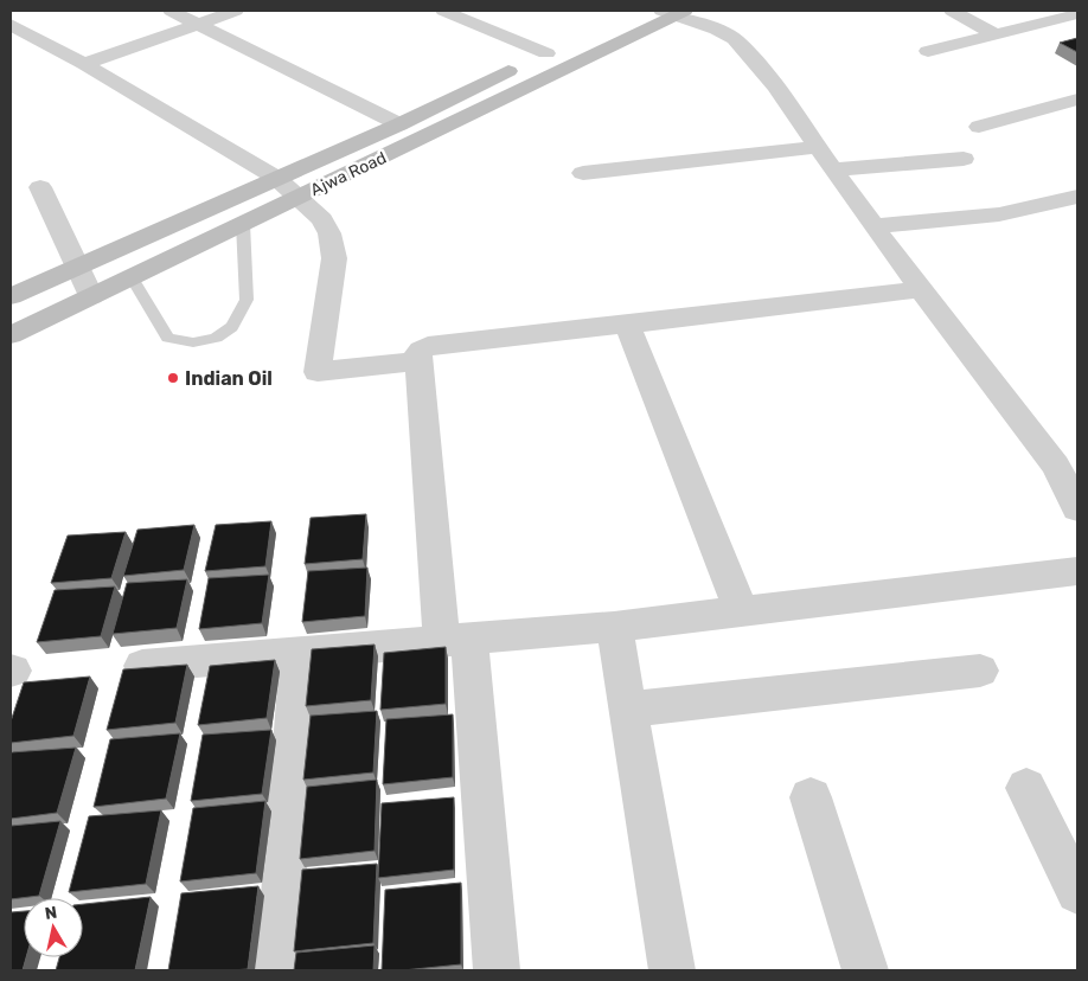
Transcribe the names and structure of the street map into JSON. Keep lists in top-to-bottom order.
{
  "streets": {
    "main road": ["Ajwa Road"]
  },
  "places": ["Indian Oil"],
  "north": "top"
}
